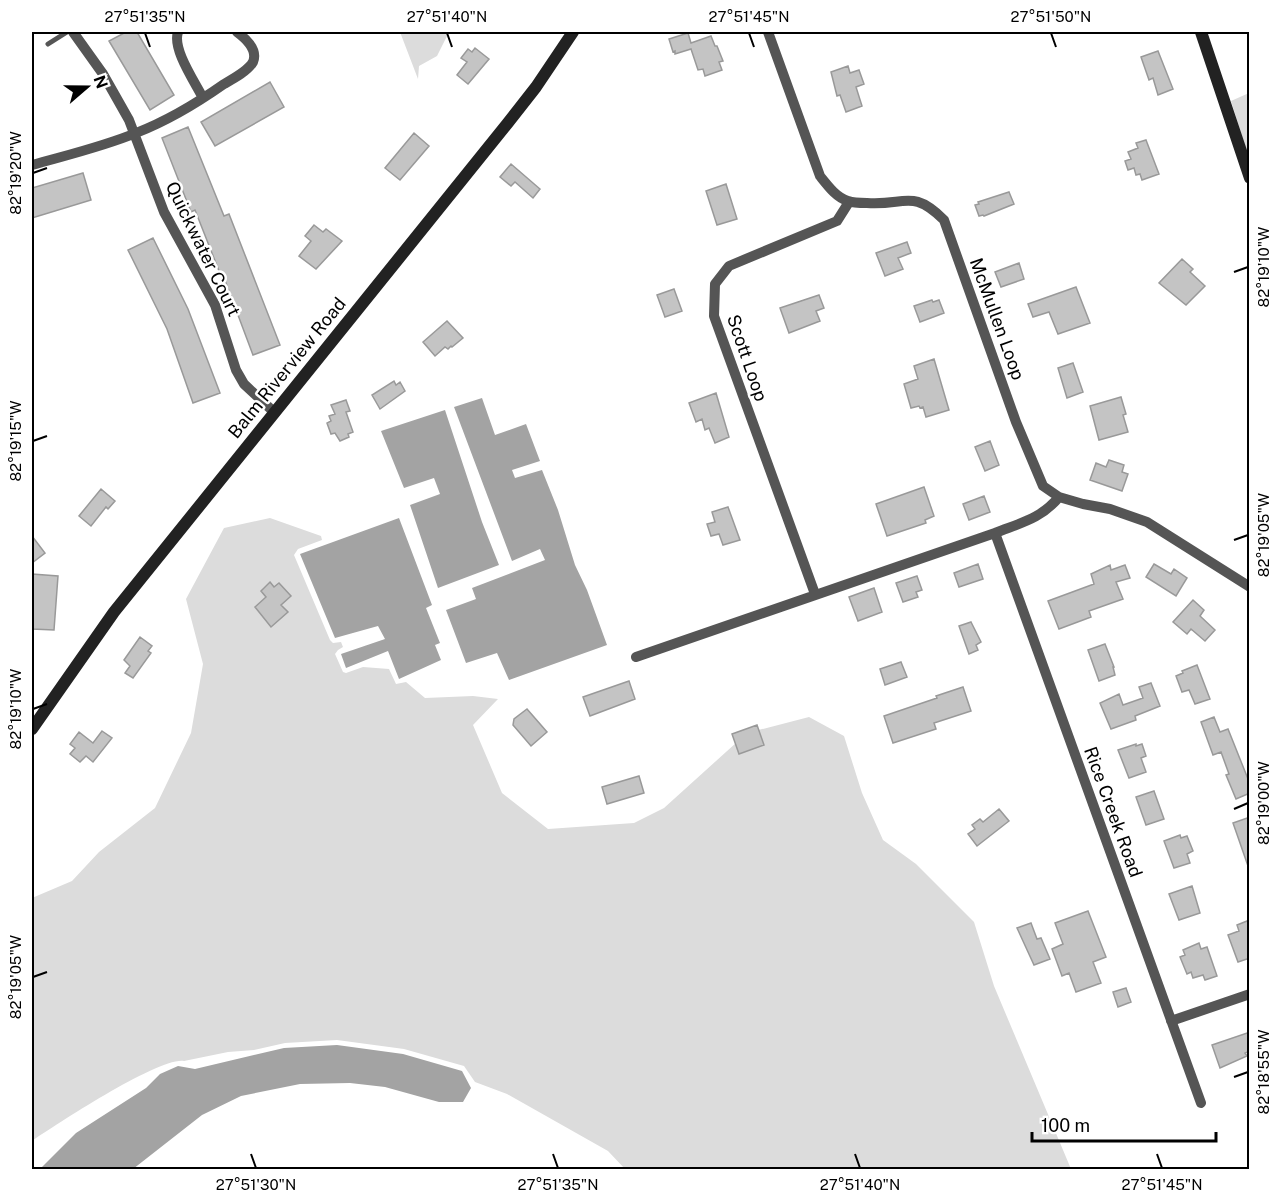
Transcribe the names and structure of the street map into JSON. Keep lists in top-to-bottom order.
{
  "streets": {
    "main road": ["Balm Riverview Road"],
    "street": [
      "Quickwater Court",
      "McMullen Loop",
      "Scott Loop",
      "Rice Creek Road"
    ]
  },
  "crossings": [
    ["Quickwater Court", "Balm Riverview Road"],
    ["McMullen Loop", "Scott Loop"]
  ],
  "scale_bar": "100 m",
  "north": "right",
  "coordinates": [
    "27°51'35\"N",
    "27°51'40\"N",
    "27°51'45\"N",
    "27°51'50\"N",
    "82°19'20\"W",
    "82°19'10\"W",
    "82°19'15\"W",
    "82°19'05\"W",
    "82°19'00\"W",
    "82°18'55\"W",
    "27°51'30\"N"
  ]
}
